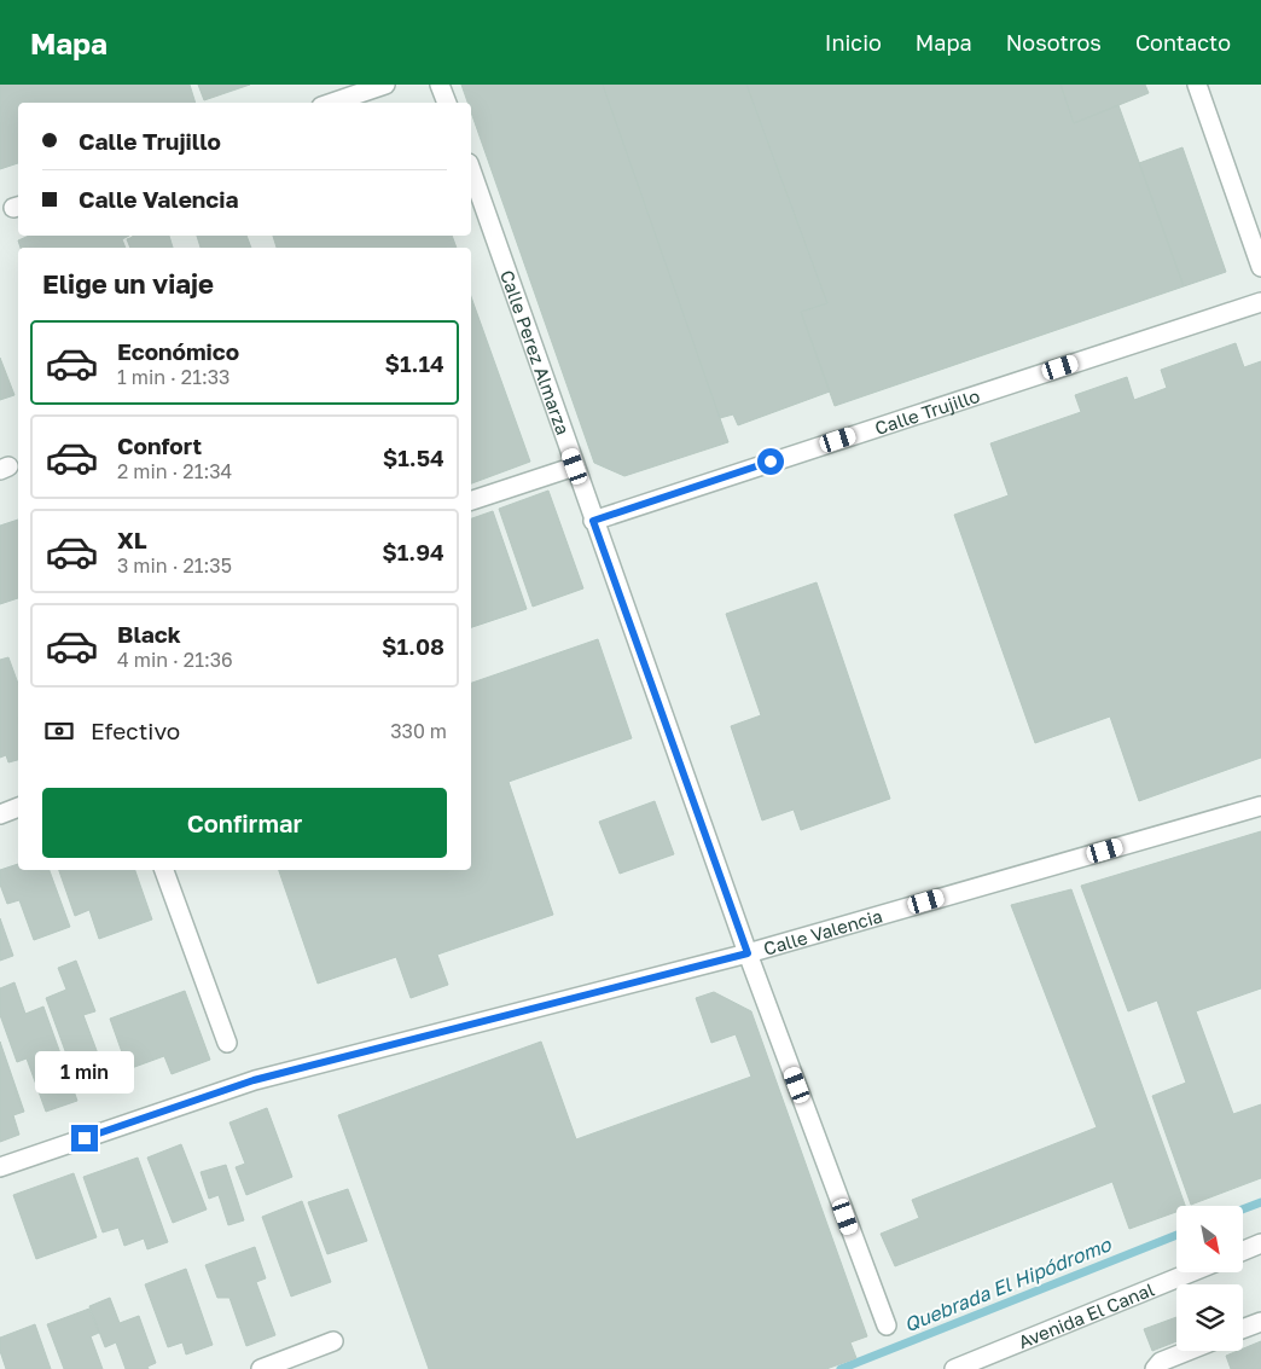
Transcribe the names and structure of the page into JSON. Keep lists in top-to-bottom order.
{
  "streets": {
    "street": [
      "Calle Perez Almarza",
      "Calle Trujillo",
      "Calle Valencia",
      "Avenida El Canal"
    ]
  },
  "crossings": [
    ["Calle Perez Almarza", "Calle Trujillo"],
    ["Calle Perez Almarza", "Calle Valencia"]
  ],
  "water": ["Quebrada El Hipódromo"],
  "north": "bottom right",
  "page": {
    "header": "Mapa",
    "nav": [
      "Inicio",
      "Mapa",
      "Nosotros",
      "Contacto"
    ],
    "banner": ["Calle Trujillo", "Calle Valencia"],
    "heading": "Elige un viaje",
    "list": [
      {
        "name": "Económico",
        "note": "1 min · 21:33",
        "value": "$1.14"
      },
      {
        "name": "Confort",
        "note": "2 min · 21:34",
        "value": "$1.54"
      },
      {
        "name": "XL",
        "note": "3 min · 21:35",
        "value": "$1.94"
      },
      {
        "name": "Black",
        "note": "4 min · 21:36",
        "value": "$1.08"
      }
    ],
    "pay": ["Efectivo", "330 m"],
    "buttons": "Confirmar",
    "bubble": "1 min"
  }
}
